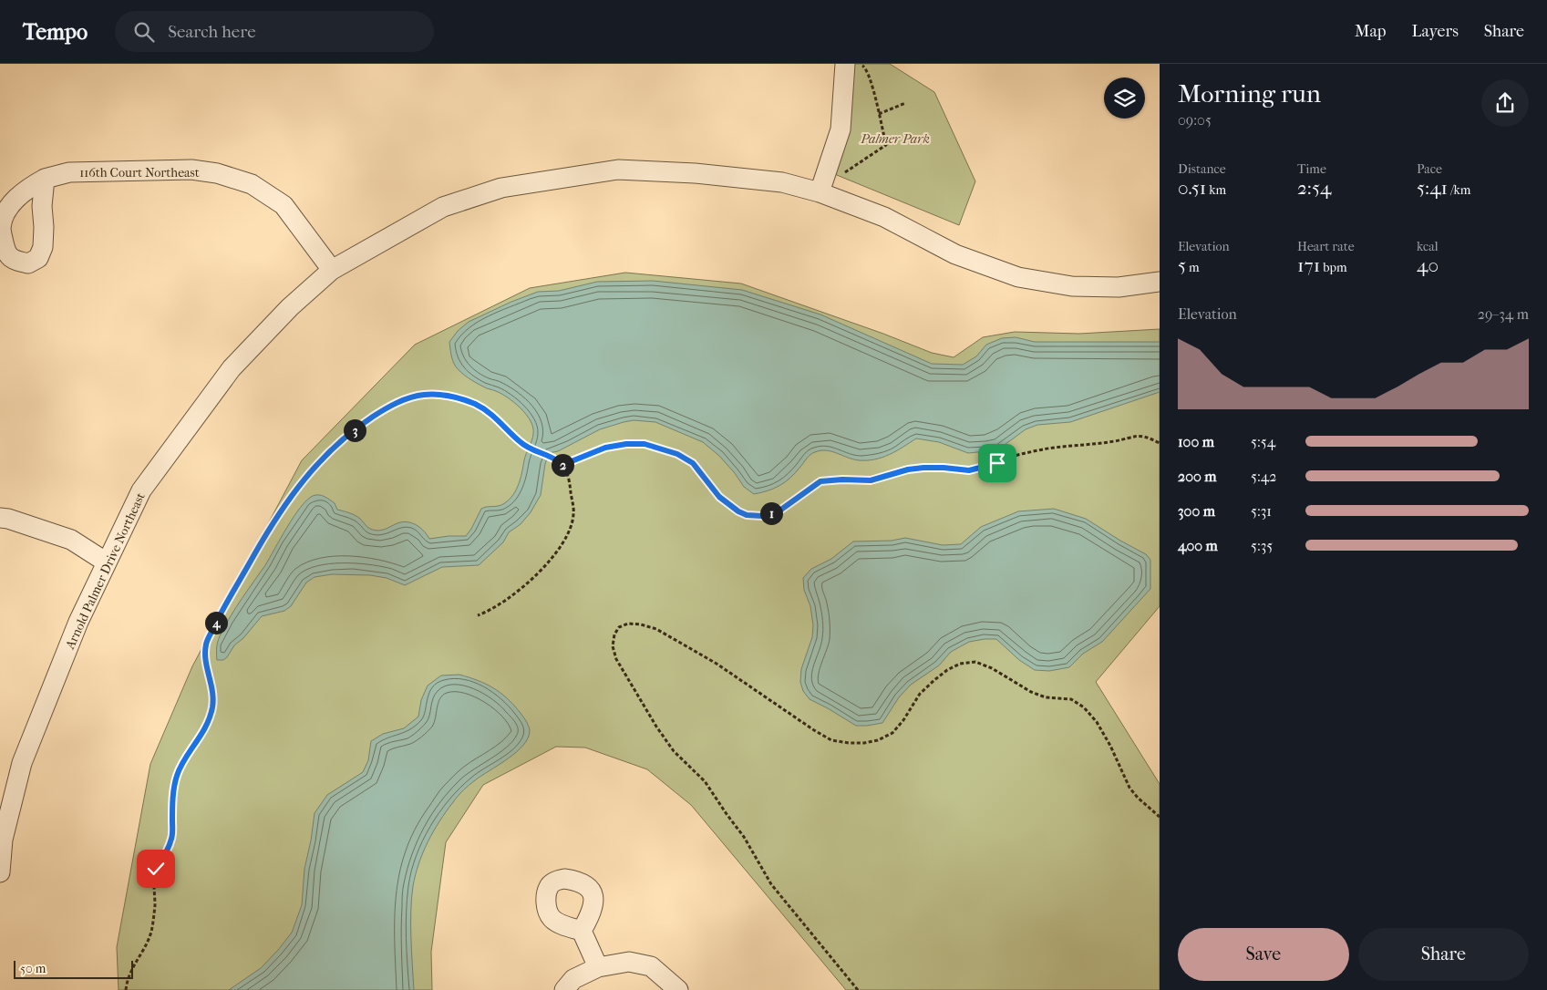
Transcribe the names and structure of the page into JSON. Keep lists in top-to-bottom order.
{
  "streets": {
    "street": ["116th Court Northeast", "Arnold Palmer Drive Northeast"]
  },
  "crossings": [
    ["116th Court Northeast", "Arnold Palmer Drive Northeast"]
  ],
  "parks": ["Palmer Park"],
  "scale_bar": "50 m",
  "page": {
    "header": "Tempo",
    "search": "Search here",
    "nav": ["Map", "Layers", "Share"],
    "heading": ["Morning run", "09:05"],
    "stats": [
      ["Distance", "0.51 km"],
      ["Time", "2:54"],
      ["Pace", "5:41 /km"],
      ["Elevation", "5 m"],
      ["Heart rate", "171 bpm"],
      ["kcal", "40"]
    ],
    "chart": ["Elevation", "29–34 m"],
    "pins": [
      "3",
      "2",
      "1",
      "4"
    ],
    "list": [
      {
        "name": "100 m",
        "note": "5:54"
      },
      {
        "name": "200 m",
        "note": "5:42"
      },
      {
        "name": "300 m",
        "note": "5:31"
      },
      {
        "name": "400 m",
        "note": "5:35"
      }
    ],
    "buttons": ["Save", "Share"],
    "scale": "50 m"
  }
}
